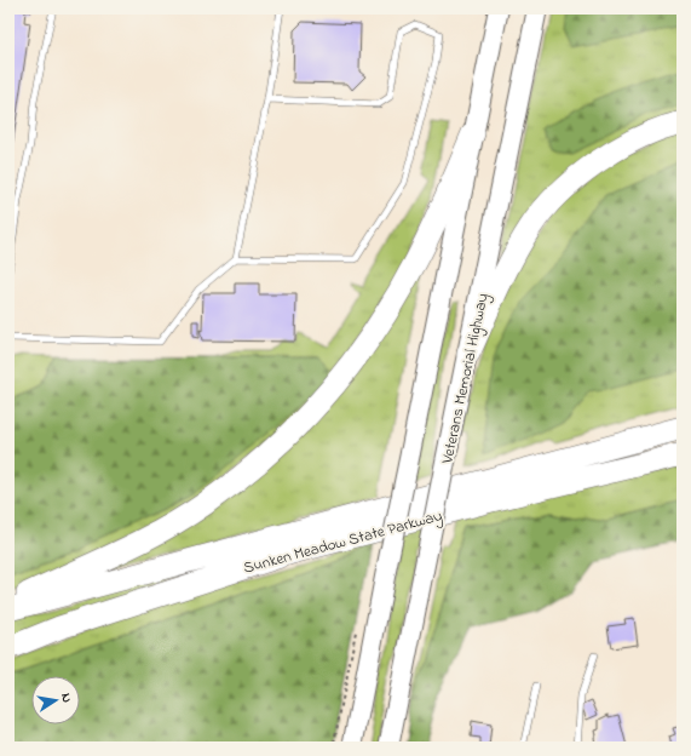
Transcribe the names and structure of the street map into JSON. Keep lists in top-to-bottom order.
{
  "streets": {
    "highway": ["Sunken Meadow State Parkway"],
    "main road": ["Veterans Memorial Highway"]
  },
  "north": "right"
}
